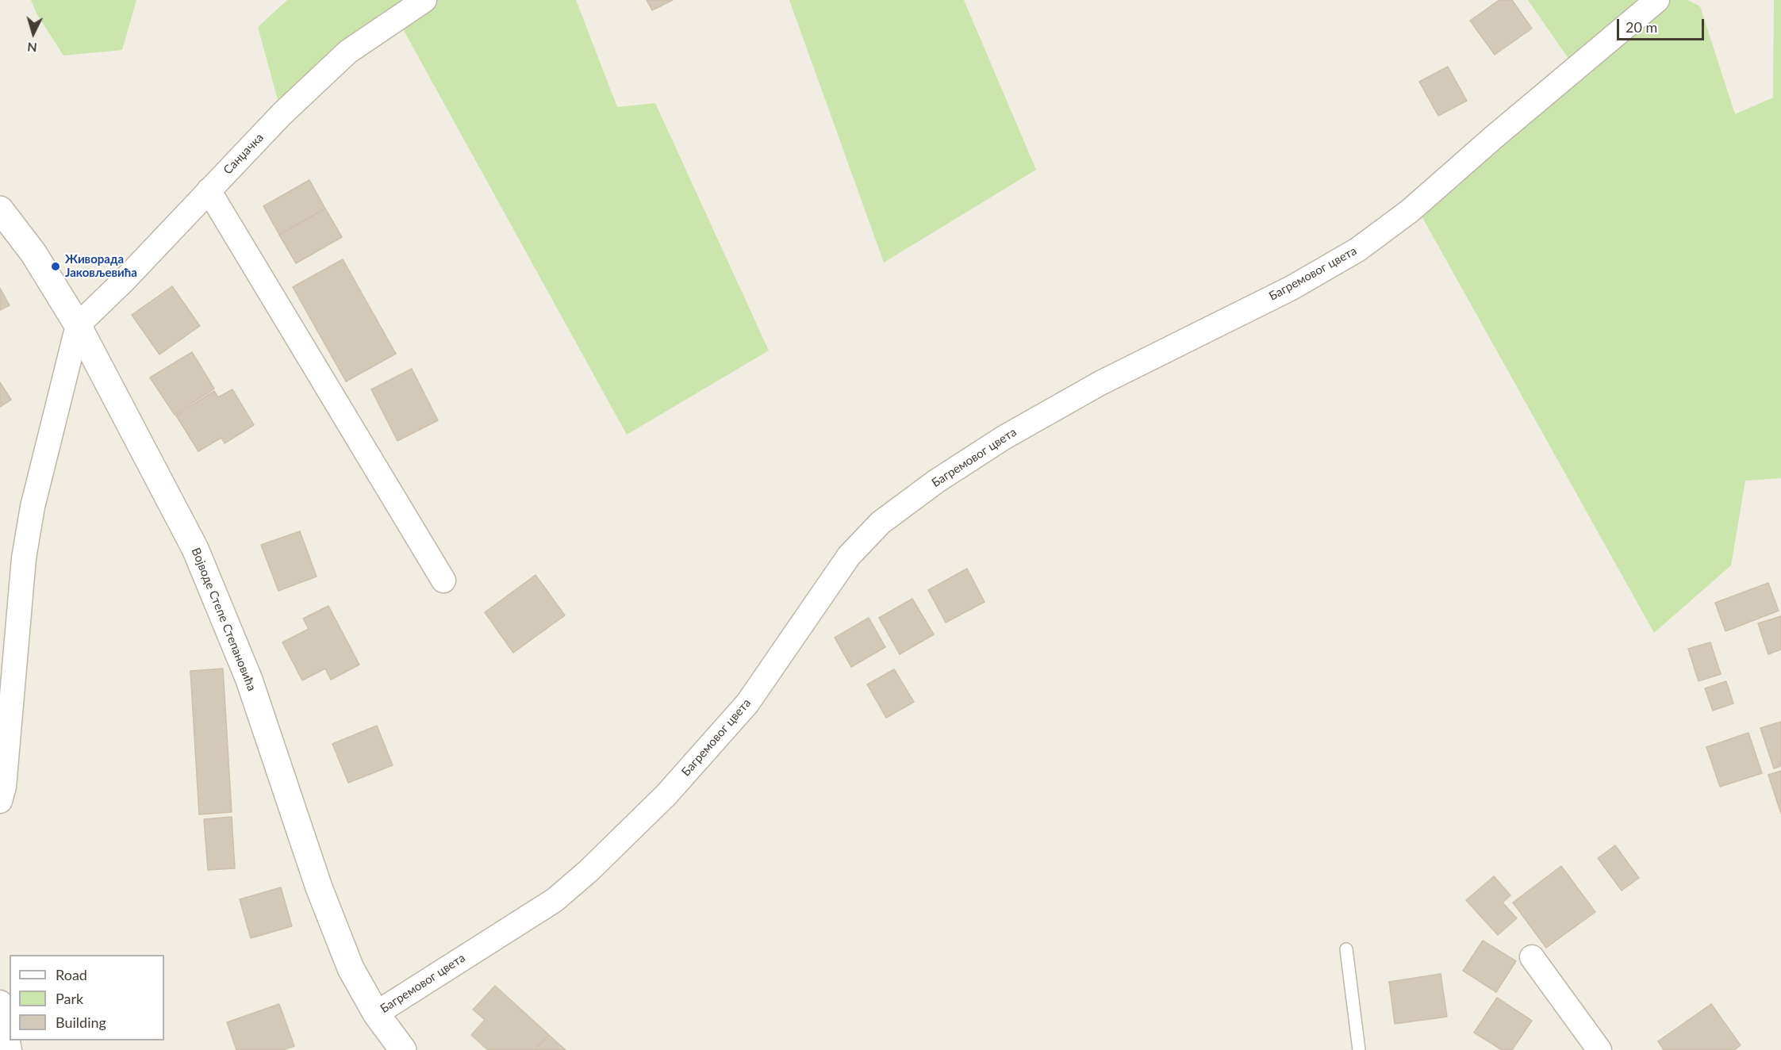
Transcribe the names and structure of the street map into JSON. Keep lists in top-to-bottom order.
{
  "streets": {
    "street": ["Санџачка", "Багремовог цвета", "Војводе Степе Степановића"]
  },
  "crossings": [
    ["Санџачка", "Војводе Степе Степановића"],
    ["Багремовог цвета", "Војводе Степе Степановића"]
  ],
  "places": ["Живорада Јаковљевића"],
  "legend": ["Road", "Park", "Building"],
  "scale_bar": "20 m",
  "north": "bottom"
}
